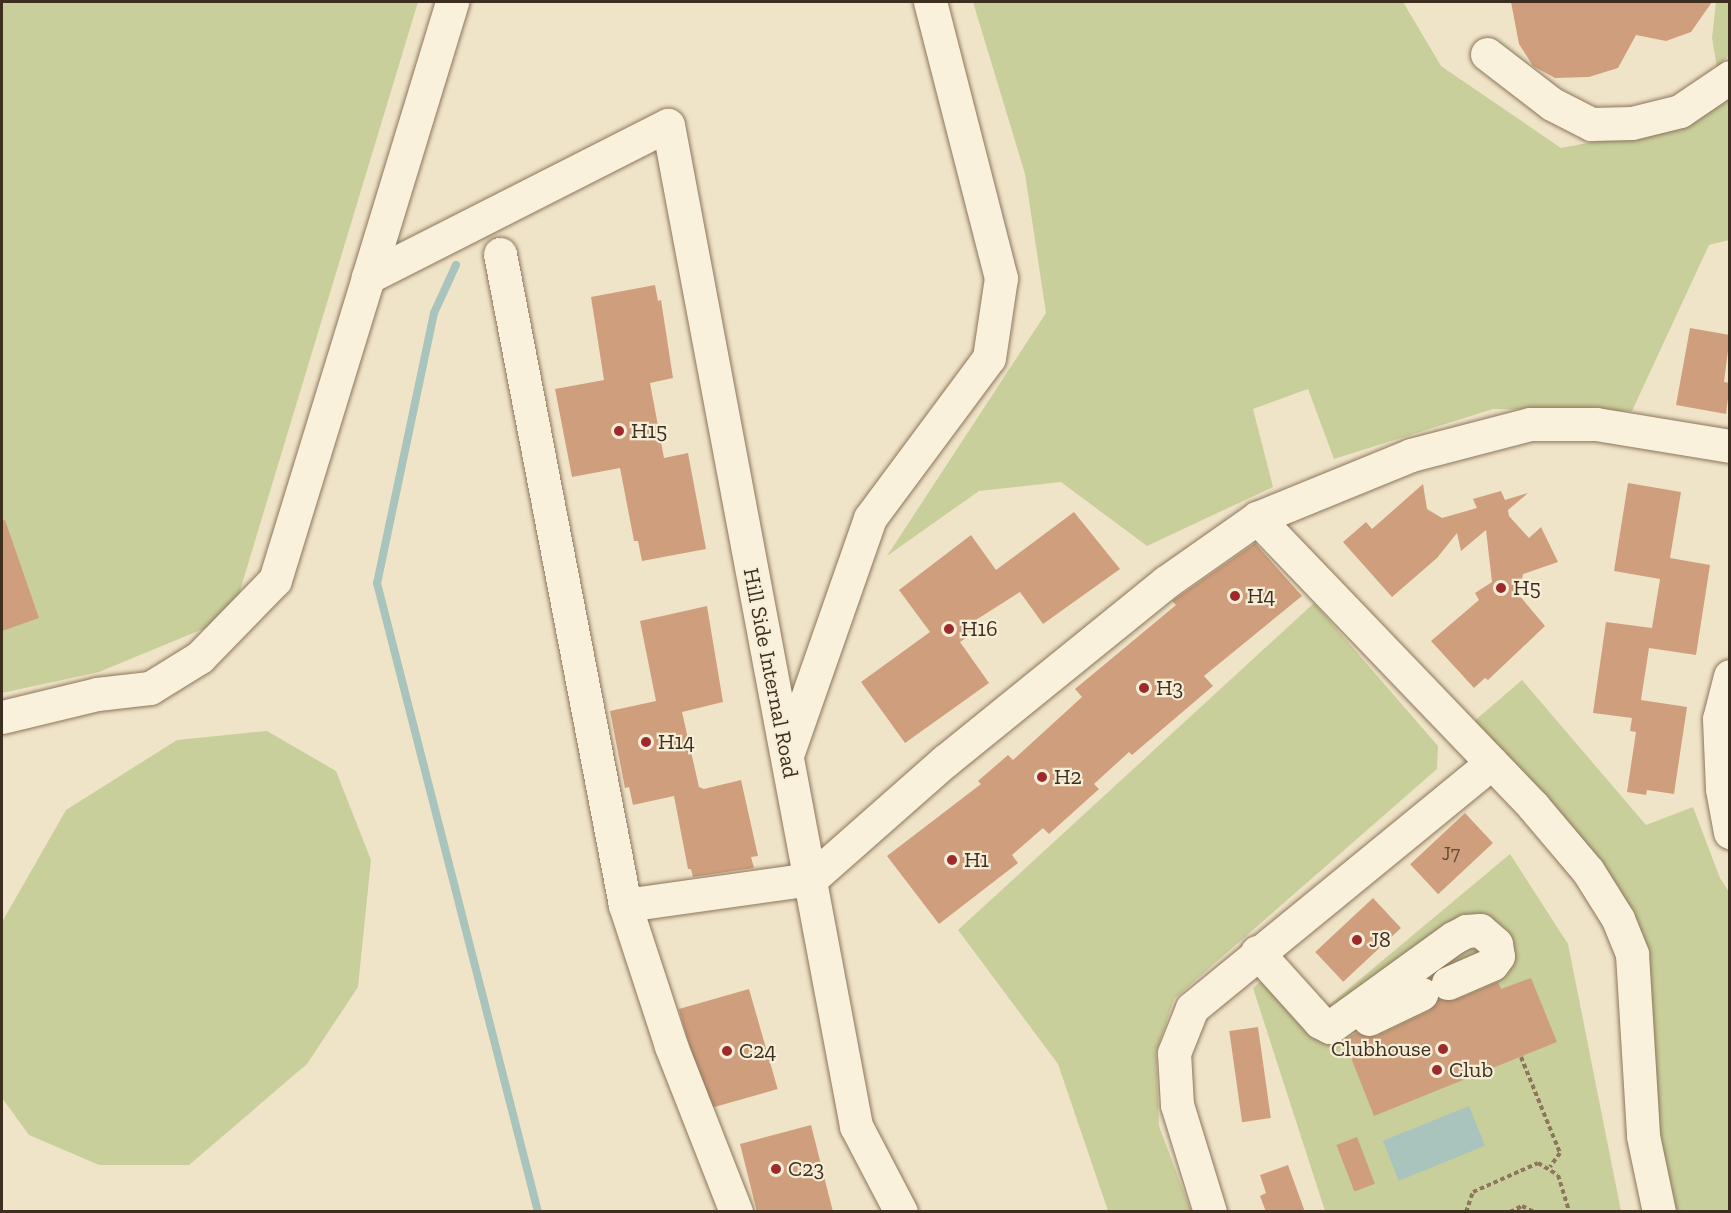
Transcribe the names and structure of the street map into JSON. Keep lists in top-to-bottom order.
{
  "streets": {
    "street": ["Hill Side Internal Road"]
  },
  "places": [
    "H15",
    "H5",
    "H4",
    "H16",
    "H3",
    "H14",
    "H2",
    "H1",
    "J8",
    "Clubhouse",
    "C24",
    "Club",
    "C23"
  ],
  "house_numbers": ["J7"]
}
